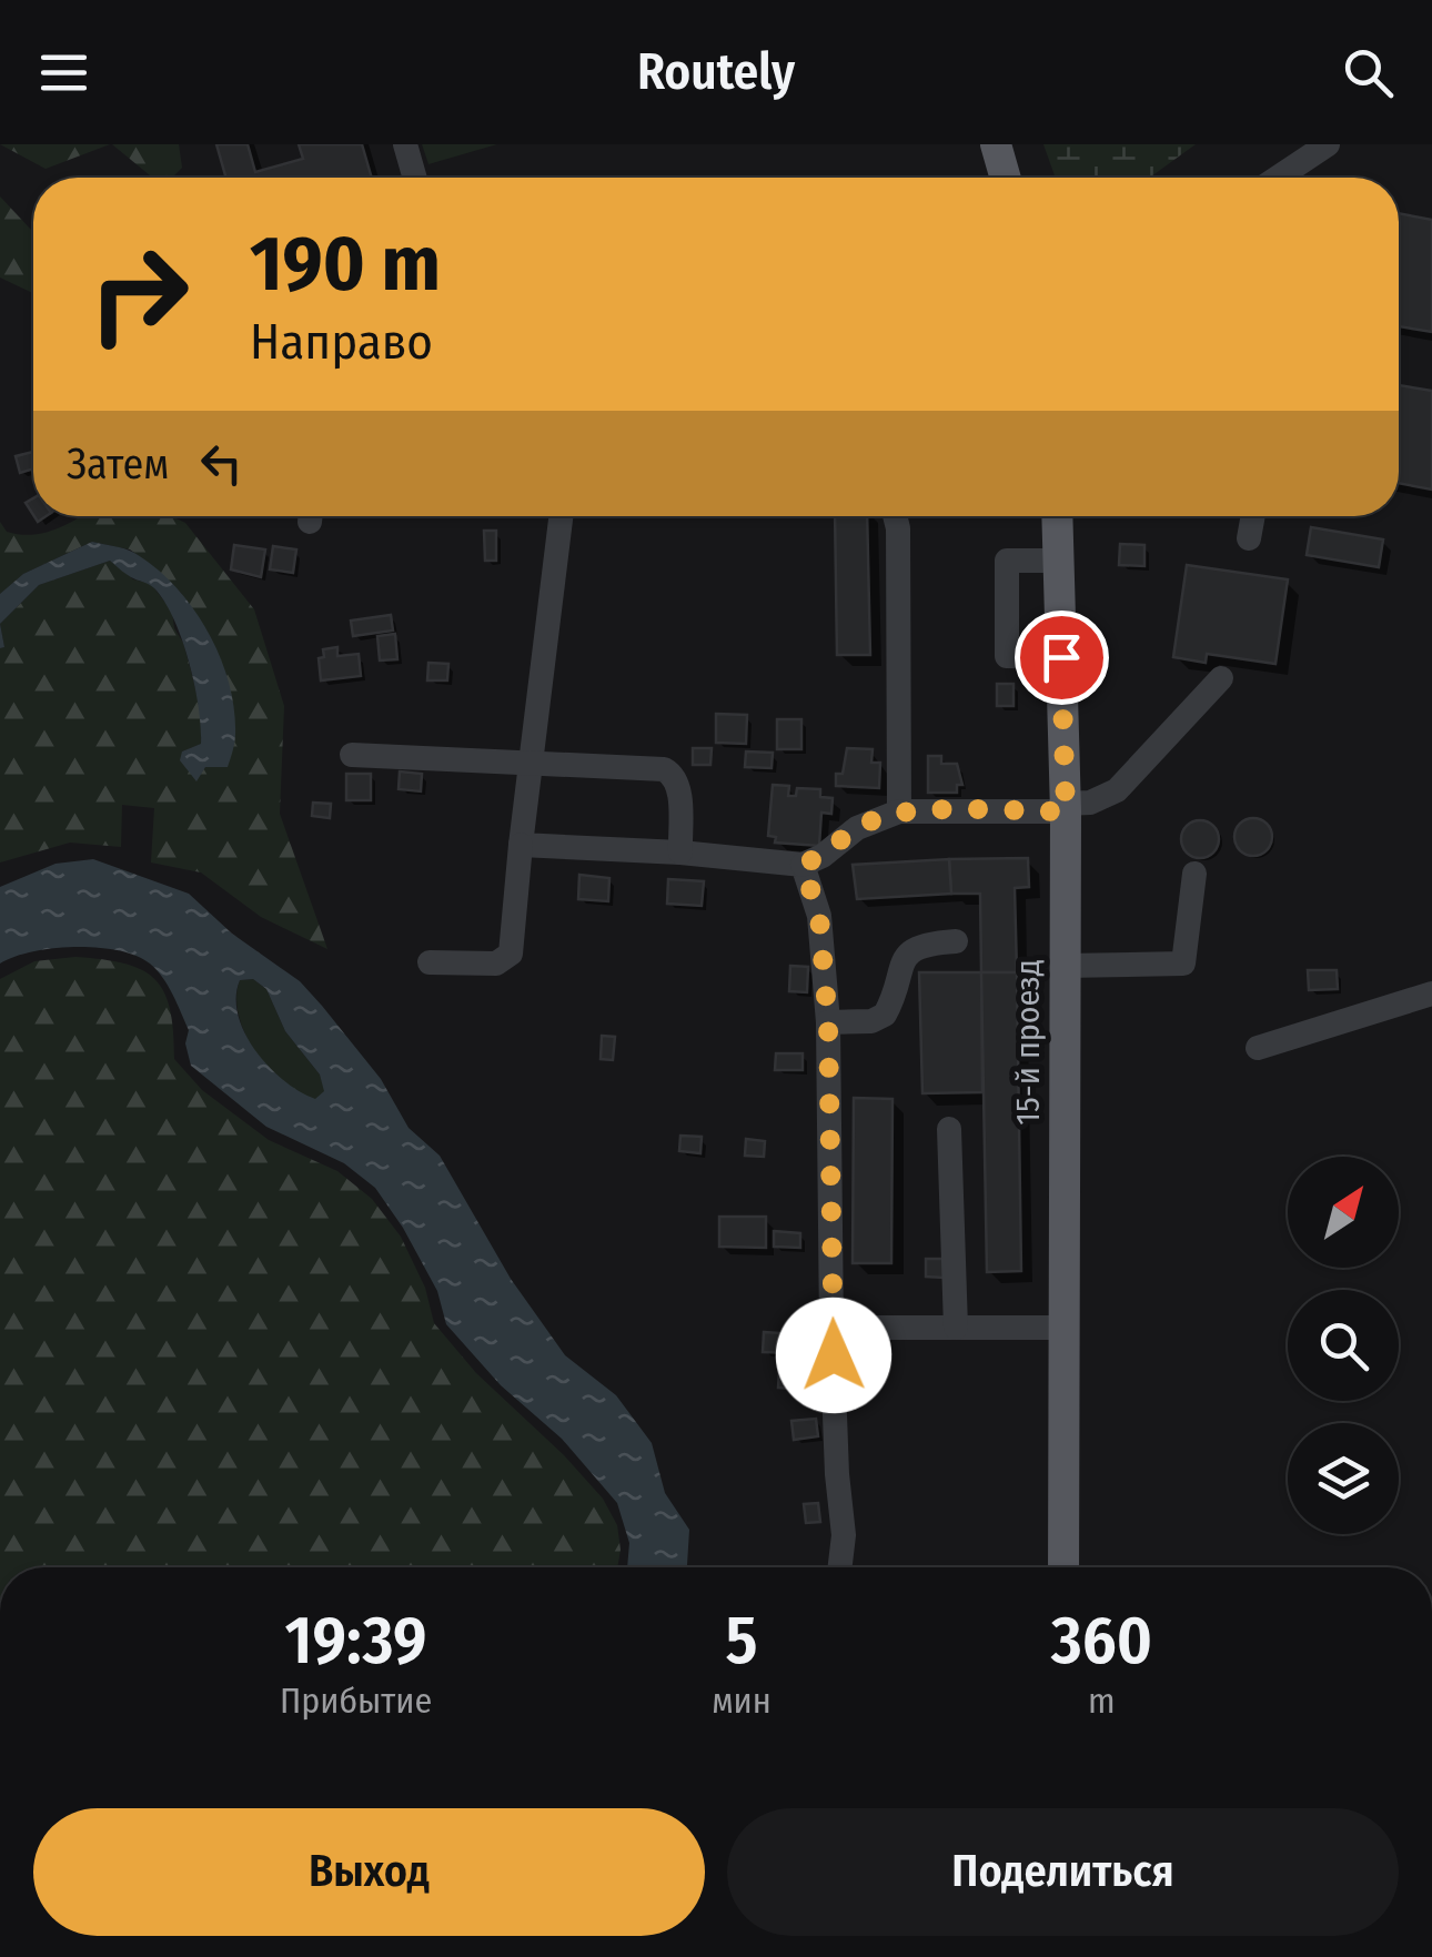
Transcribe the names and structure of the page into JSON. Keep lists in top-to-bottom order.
{
  "streets": {
    "main road": ["15-й проезд"]
  },
  "north": "top right",
  "page": {
    "header": "Routely",
    "turn": ["190 m", "Направо"],
    "then": "Затем",
    "eta": [
      "19:39",
      "Прибытие",
      "5",
      "мин",
      "360",
      "m"
    ],
    "buttons": ["Выход", "Поделиться"]
  }
}
